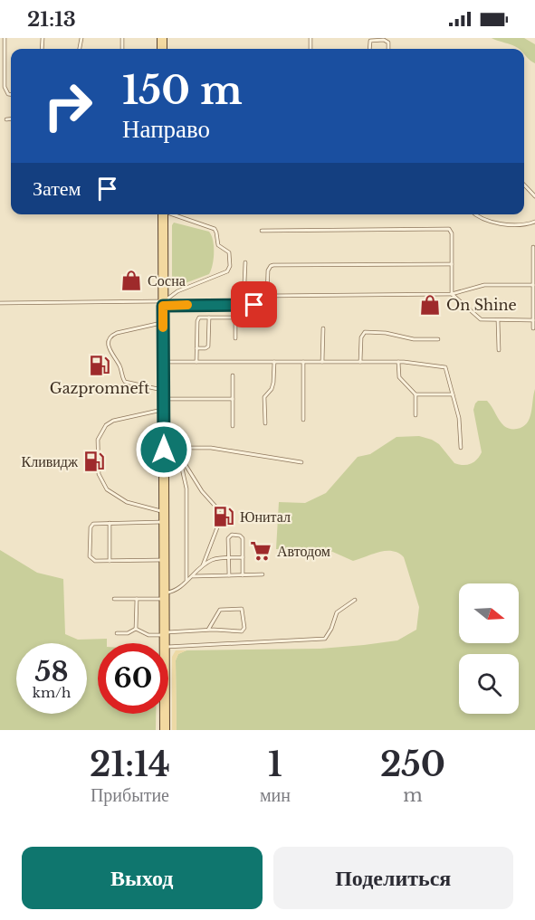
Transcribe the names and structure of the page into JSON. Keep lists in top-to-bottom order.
{
  "places": {
    "shop": ["Сосна", "On Shine"],
    "fuel station": ["Gazpromneft", "Кливидж", "Юнитал"],
    "supermarket": ["Автодом"]
  },
  "north": "right",
  "page": {
    "status": "21:13",
    "turn": ["150 m", "Направо"],
    "then": "Затем",
    "speed": "58 km/h",
    "limit": "60",
    "eta": [
      "21:14",
      "Прибытие",
      "1",
      "мин",
      "250",
      "m"
    ],
    "buttons": ["Выход", "Поделиться"]
  }
}
